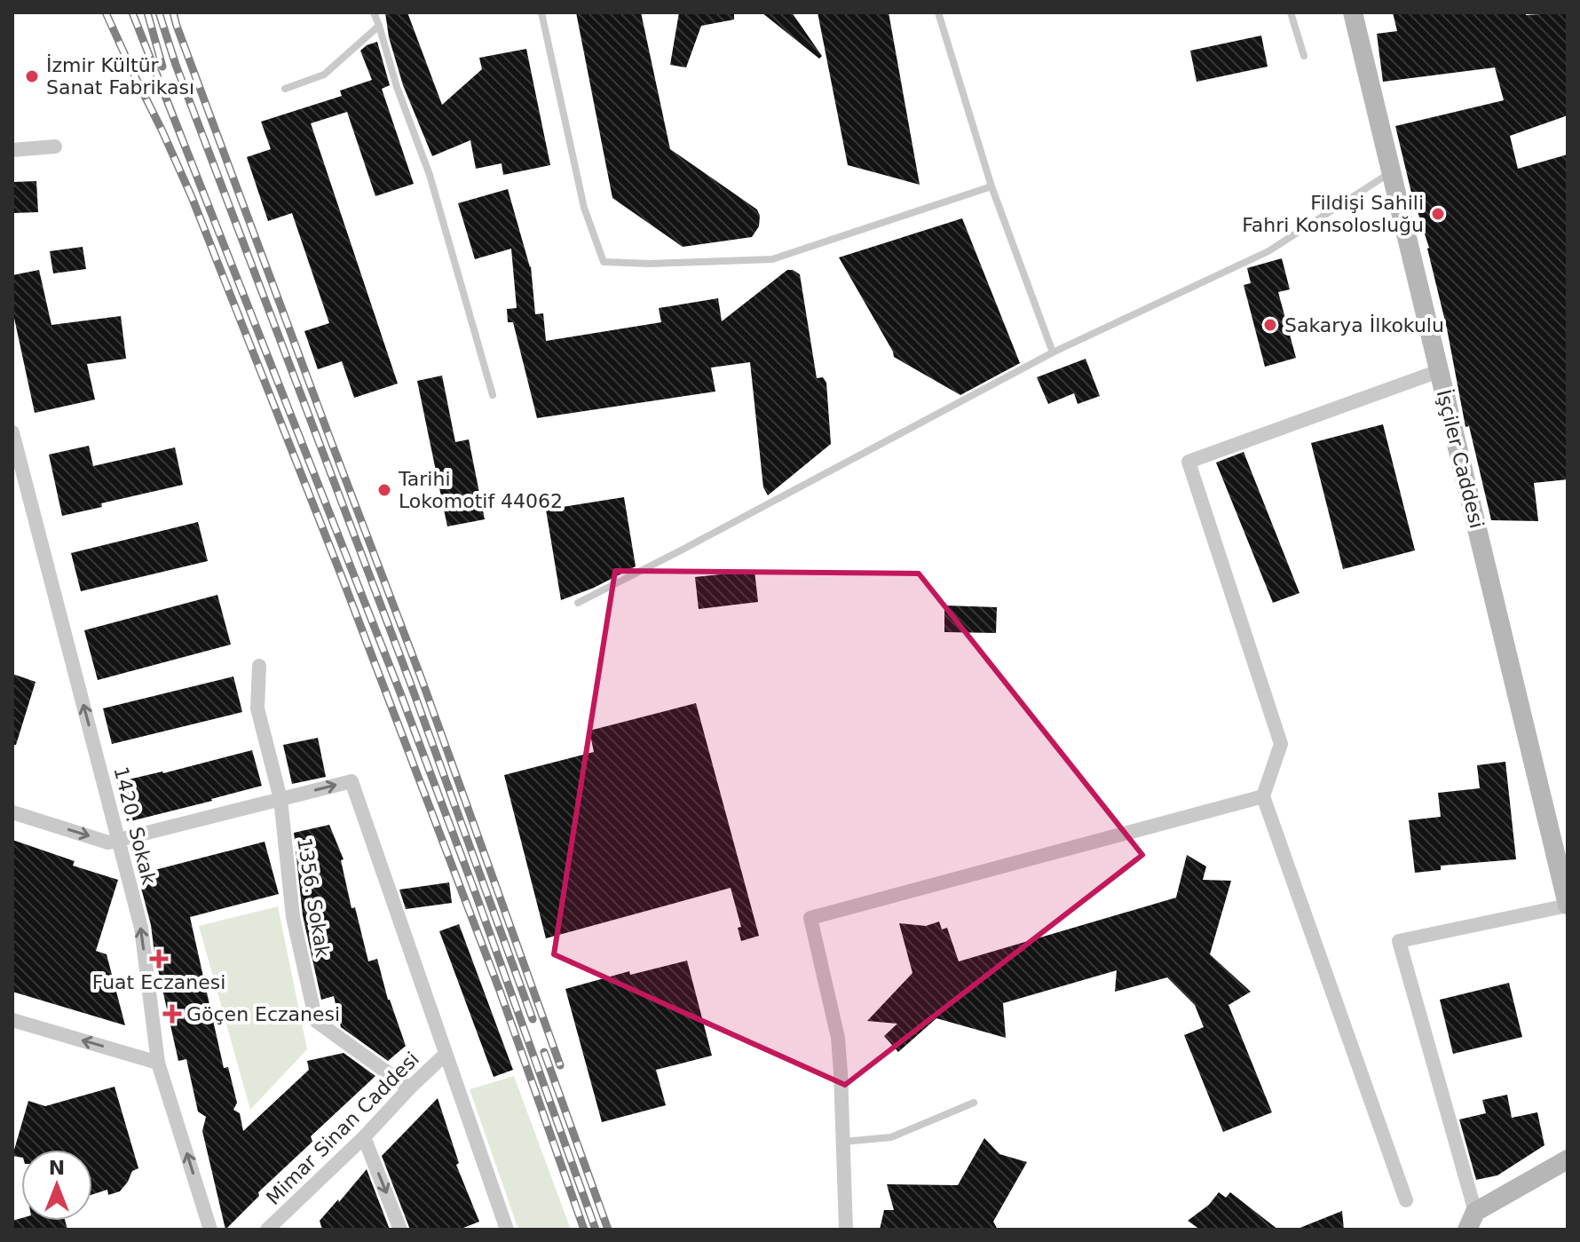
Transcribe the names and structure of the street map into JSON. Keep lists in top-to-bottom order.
{
  "streets": {
    "street": [
      "İşçiler Caddesi",
      "1420. Sokak",
      "1356. Sokak",
      "Mimar Sinan Caddesi"
    ]
  },
  "crossings": [
    ["1356. Sokak", "Mimar Sinan Caddesi"]
  ],
  "one_way": ["1420. Sokak"],
  "places": {
    "other": [
      "İzmir Kültür Sanat Fabrikası",
      "Fildişi Sahili Fahri Konsolosluğu",
      "Sakarya İlkokulu",
      "Tarihi Lokomotif 44062"
    ],
    "health": ["Fuat Eczanesi", "Göçen Eczanesi"]
  },
  "north": "top"
}
